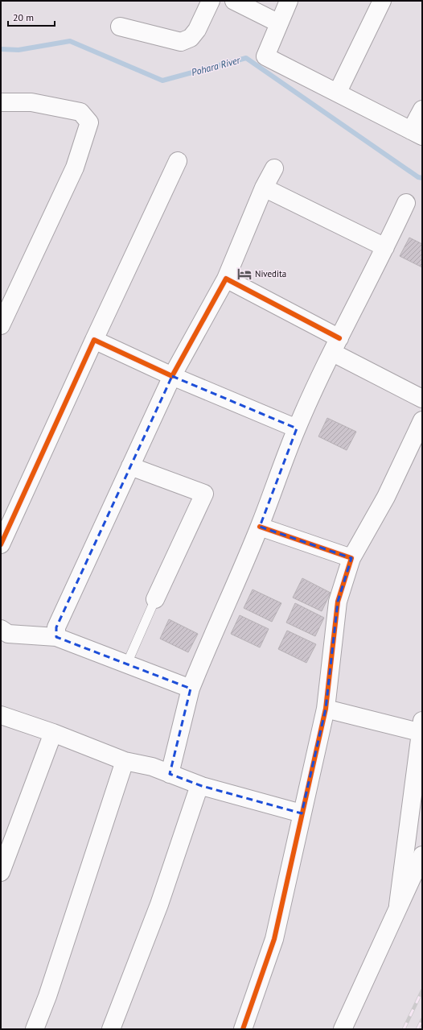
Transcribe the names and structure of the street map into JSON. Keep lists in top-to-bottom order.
{
  "water": ["Pohara River"],
  "places": {
    "hotel": ["Nivedita"]
  },
  "scale_bar": "20 m"
}
